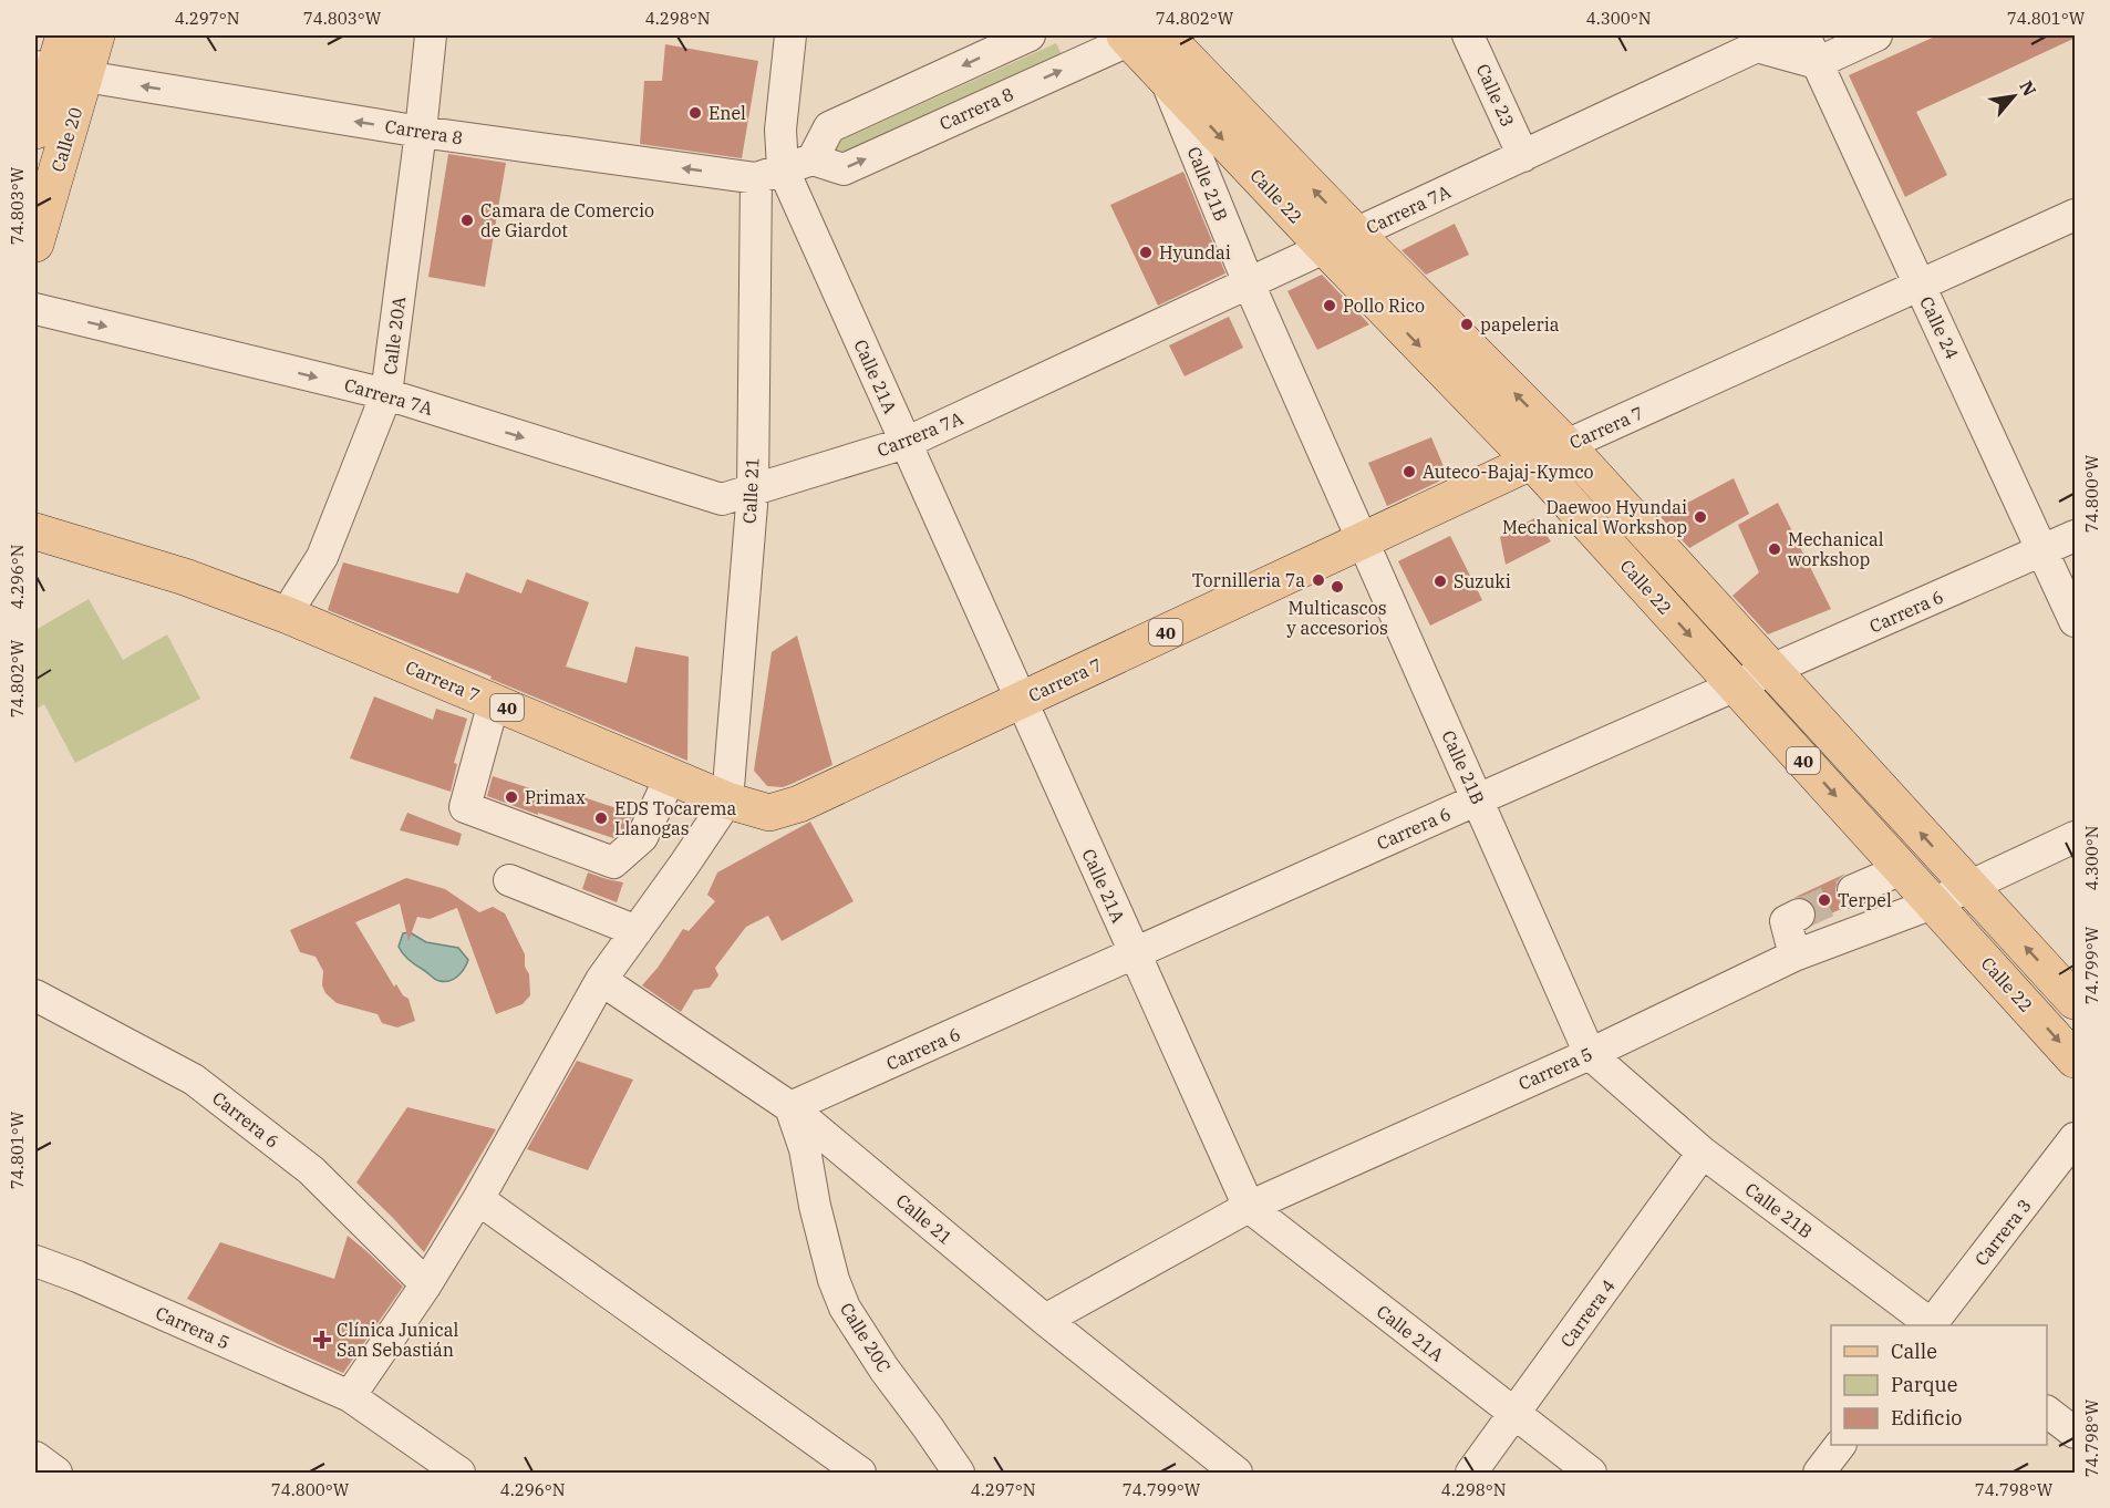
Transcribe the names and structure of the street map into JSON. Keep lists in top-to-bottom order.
{
  "streets": {
    "main road": [
      "Calle 20",
      "Calle 22",
      "Carrera 7",
      "40"
    ],
    "street": [
      "Calle 23",
      "Carrera 8",
      "Calle 21B",
      "Carrera 7A",
      "Calle 24",
      "Calle 20A",
      "Calle 21A",
      "Calle 21",
      "Carrera 6",
      "Carrera 5",
      "Carrera 3",
      "Carrera 4",
      "Calle 20C"
    ]
  },
  "crossings": [
    ["Calle 23", "Carrera 7A"],
    ["Carrera 8", "Calle 20"],
    ["Carrera 8", "Calle 22"],
    ["Carrera 8", "Calle 20A"],
    ["Carrera 8", "Calle 21A"],
    ["Carrera 8", "Calle 21"],
    ["Calle 21B", "Calle 22"],
    ["Calle 21B", "Carrera 7A"],
    ["Calle 21B", "Carrera 7"],
    ["Calle 21B", "Carrera 6"],
    ["Calle 21B", "Carrera 5"],
    ["Calle 21B", "Carrera 4"],
    ["Calle 22", "Carrera 7A"],
    ["Calle 22", "Carrera 7"],
    ["Calle 22", "Carrera 6"],
    ["Calle 22", "Carrera 5"],
    ["Carrera 7A", "Calle 24"],
    ["Carrera 7A", "Calle 20A"],
    ["Carrera 7A", "Calle 21A"],
    ["Carrera 7A", "Calle 21"],
    ["Calle 24", "Carrera 7"],
    ["Calle 24", "Carrera 6"],
    ["Calle 20A", "Carrera 7"],
    ["Calle 21A", "Carrera 7"],
    ["Calle 21A", "Calle 21"],
    ["Calle 21A", "Carrera 6"],
    ["Calle 21A", "Carrera 5"],
    ["Calle 21A", "Carrera 4"],
    ["Carrera 7", "Calle 21"],
    ["Calle 21", "Carrera 6"],
    ["Calle 21", "Carrera 5"],
    ["Calle 21", "Calle 20C"],
    ["Carrera 6", "Calle 20C"]
  ],
  "one_way": ["Carrera 7A"],
  "places": {
    "other": [
      "Enel",
      "Camara de Comercio de Giardot",
      "Hyundai",
      "Pollo Rico",
      "papeleria",
      "Auteco-Bajaj-Kymco",
      "Daewoo Hyundai Mechanical Workshop",
      "Mechanical workshop",
      "Tornilleria 7a",
      "Suzuki",
      "Multicascos y accesorios",
      "Primax",
      "EDS Tocarema Llanogas",
      "Terpel"
    ],
    "health": ["Clínica Junical San Sebastián"]
  },
  "legend": ["Calle", "Parque", "Edificio"],
  "north": "top right",
  "coordinates": [
    "4.297°N",
    "74.803°W",
    "4.298°N",
    "74.802°W",
    "4.300°N",
    "74.801°W",
    "74.800°W",
    "4.296°N",
    "74.799°W",
    "74.798°W"
  ]
}
